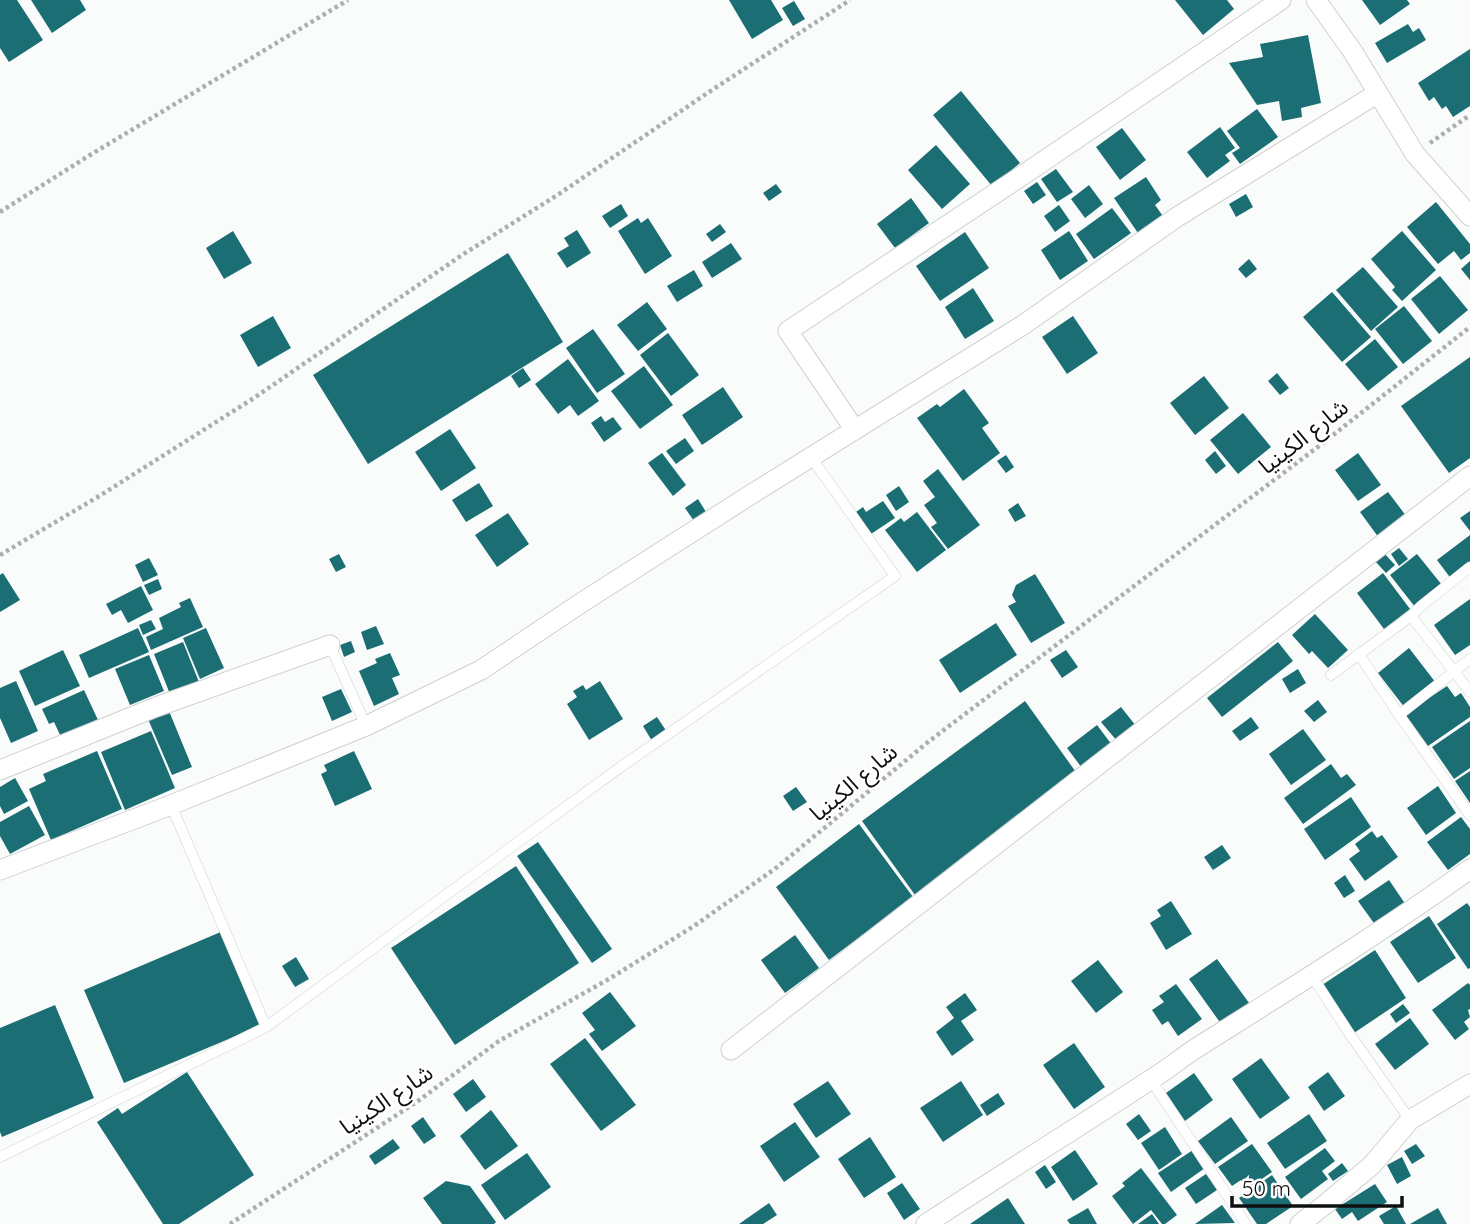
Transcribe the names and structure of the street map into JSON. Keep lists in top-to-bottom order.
{
  "streets": {
    "path": ["شارع الكينيا"]
  },
  "scale_bar": "50 m"
}
